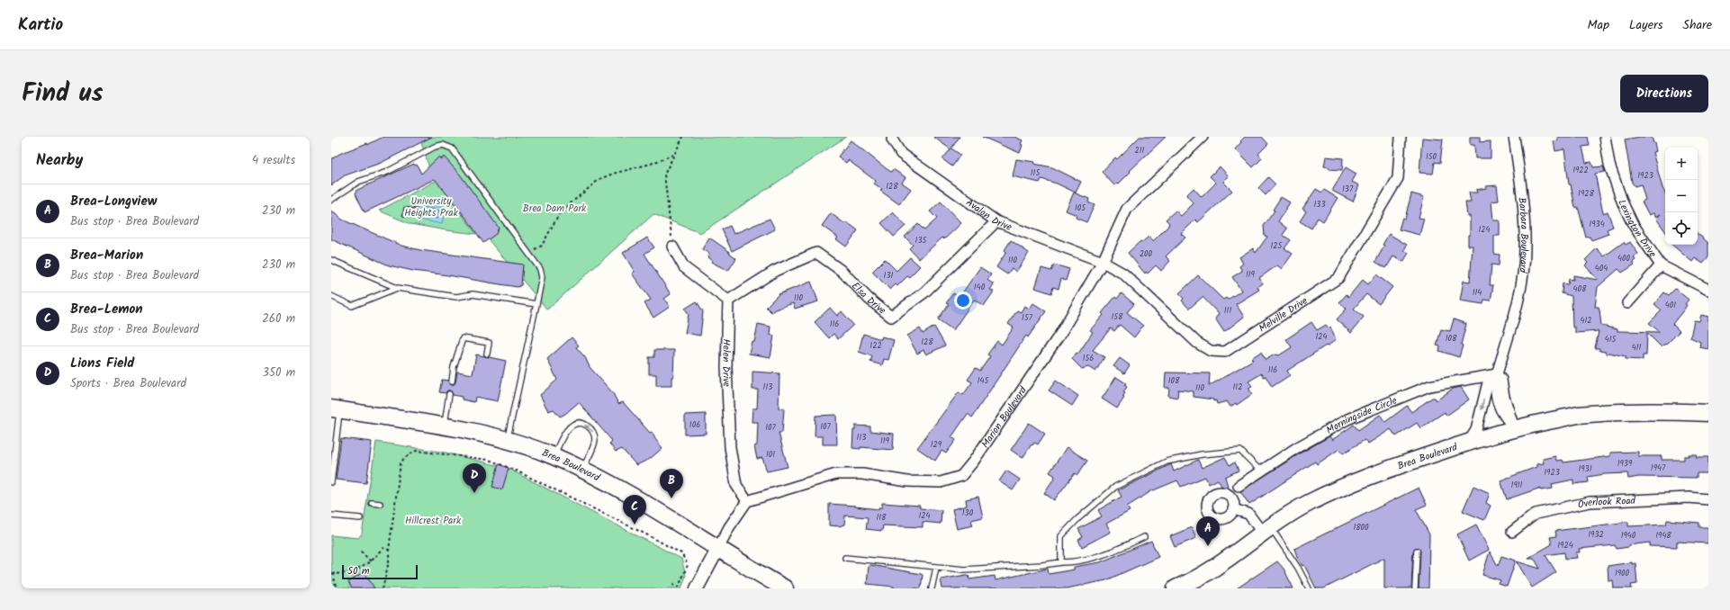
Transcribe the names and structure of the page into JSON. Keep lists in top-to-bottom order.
{
  "streets": {
    "main road": ["Brea Boulevard"],
    "street": [
      "Avalon Drive",
      "Lexington Drive",
      "Barbara Boulevard",
      "Elsa Drive",
      "Melville Drive",
      "Helen Drive",
      "Morningside Circle",
      "Marion Boulevard",
      "Overlook Road"
    ]
  },
  "crossings": [
    ["Avalon Drive", "Elsa Drive"],
    ["Avalon Drive", "Melville Drive"],
    ["Avalon Drive", "Marion Boulevard"],
    ["Barbara Boulevard", "Morningside Circle"],
    ["Barbara Boulevard", "Brea Boulevard"],
    ["Elsa Drive", "Helen Drive"],
    ["Melville Drive", "Marion Boulevard"],
    ["Helen Drive", "Marion Boulevard"]
  ],
  "parks": ["University Heights Prak", "Brea Dam Park", "Hillcrest Park"],
  "house_numbers": [
    "211",
    "150",
    "1922",
    "115",
    "1923",
    "128",
    "137",
    "1928",
    "133",
    "105",
    "1934",
    "124",
    "135",
    "125",
    "200",
    "400",
    "110",
    "404",
    "119",
    "131",
    "140",
    "408",
    "114",
    "110",
    "401",
    "111",
    "158",
    "157",
    "412",
    "116",
    "124",
    "108",
    "415",
    "128",
    "122",
    "411",
    "156",
    "116",
    "145",
    "108",
    "113",
    "112",
    "110",
    "106",
    "107",
    "107",
    "113",
    "119",
    "129",
    "101",
    "1939",
    "1947",
    "1931",
    "1923",
    "1911",
    "130",
    "124",
    "118",
    "1800",
    "1932",
    "1940",
    "1948",
    "1924",
    "1900"
  ],
  "scale_bar": "50 m",
  "page": {
    "header": "Kartio",
    "nav": ["Map", "Layers", "Share"],
    "title": "Find us",
    "buttons": "Directions",
    "heading": ["Nearby", "4 results"],
    "map_buttons": ["+", "−"],
    "list": [
      {
        "mark": "A",
        "name": "Brea-Longview",
        "note": "Bus stop · Brea Boulevard",
        "value": "230 m"
      },
      {
        "mark": "B",
        "name": "Brea-Marion",
        "note": "Bus stop · Brea Boulevard",
        "value": "230 m"
      },
      {
        "mark": "C",
        "name": "Brea-Lemon",
        "note": "Bus stop · Brea Boulevard",
        "value": "260 m"
      },
      {
        "mark": "D",
        "name": "Lions Field",
        "note": "Sports · Brea Boulevard",
        "value": "350 m"
      }
    ],
    "pins": [
      "D",
      "B",
      "C",
      "A"
    ],
    "scale": "50 m"
  }
}
